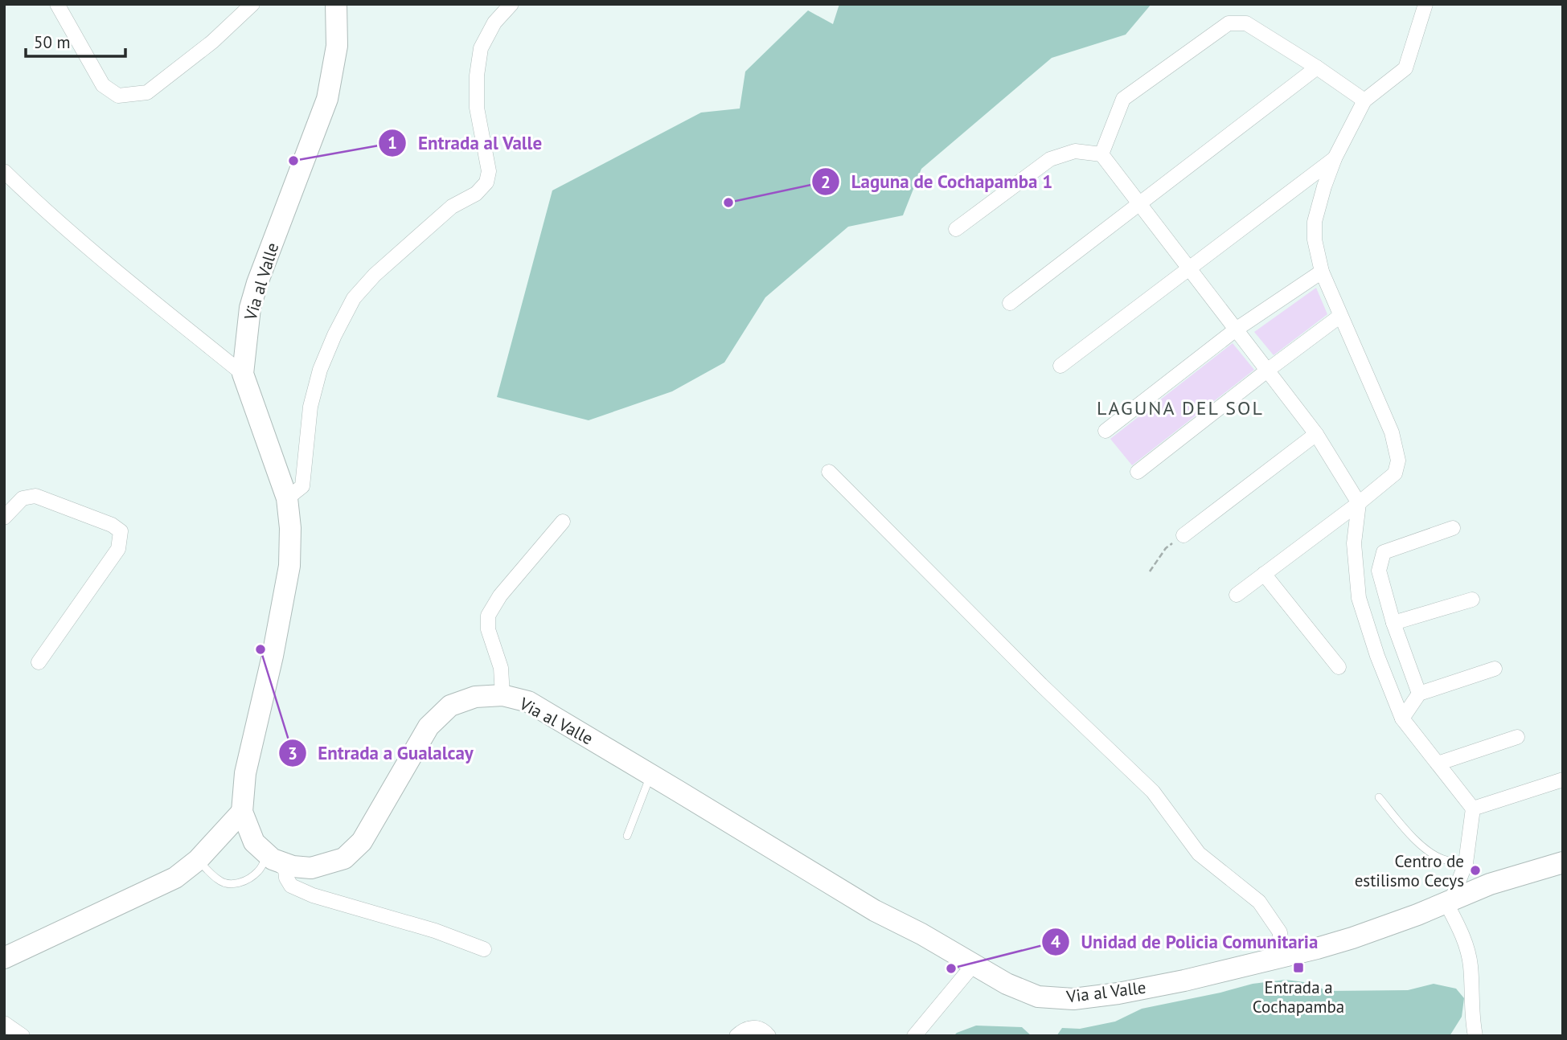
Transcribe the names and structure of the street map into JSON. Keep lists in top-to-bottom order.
{
  "streets": {
    "main road": ["Via al Valle"]
  },
  "districts": ["LAGUNA DEL SOL"],
  "places": {
    "other": [
      "Entrada al Valle",
      "Laguna de Cochapamba 1",
      "Entrada a Gualalcay",
      "Centro de estilismo Cecys",
      "Unidad de Policia Comunitaria"
    ],
    "transit": ["Entrada a Cochapamba"]
  },
  "scale_bar": "50 m"
}
